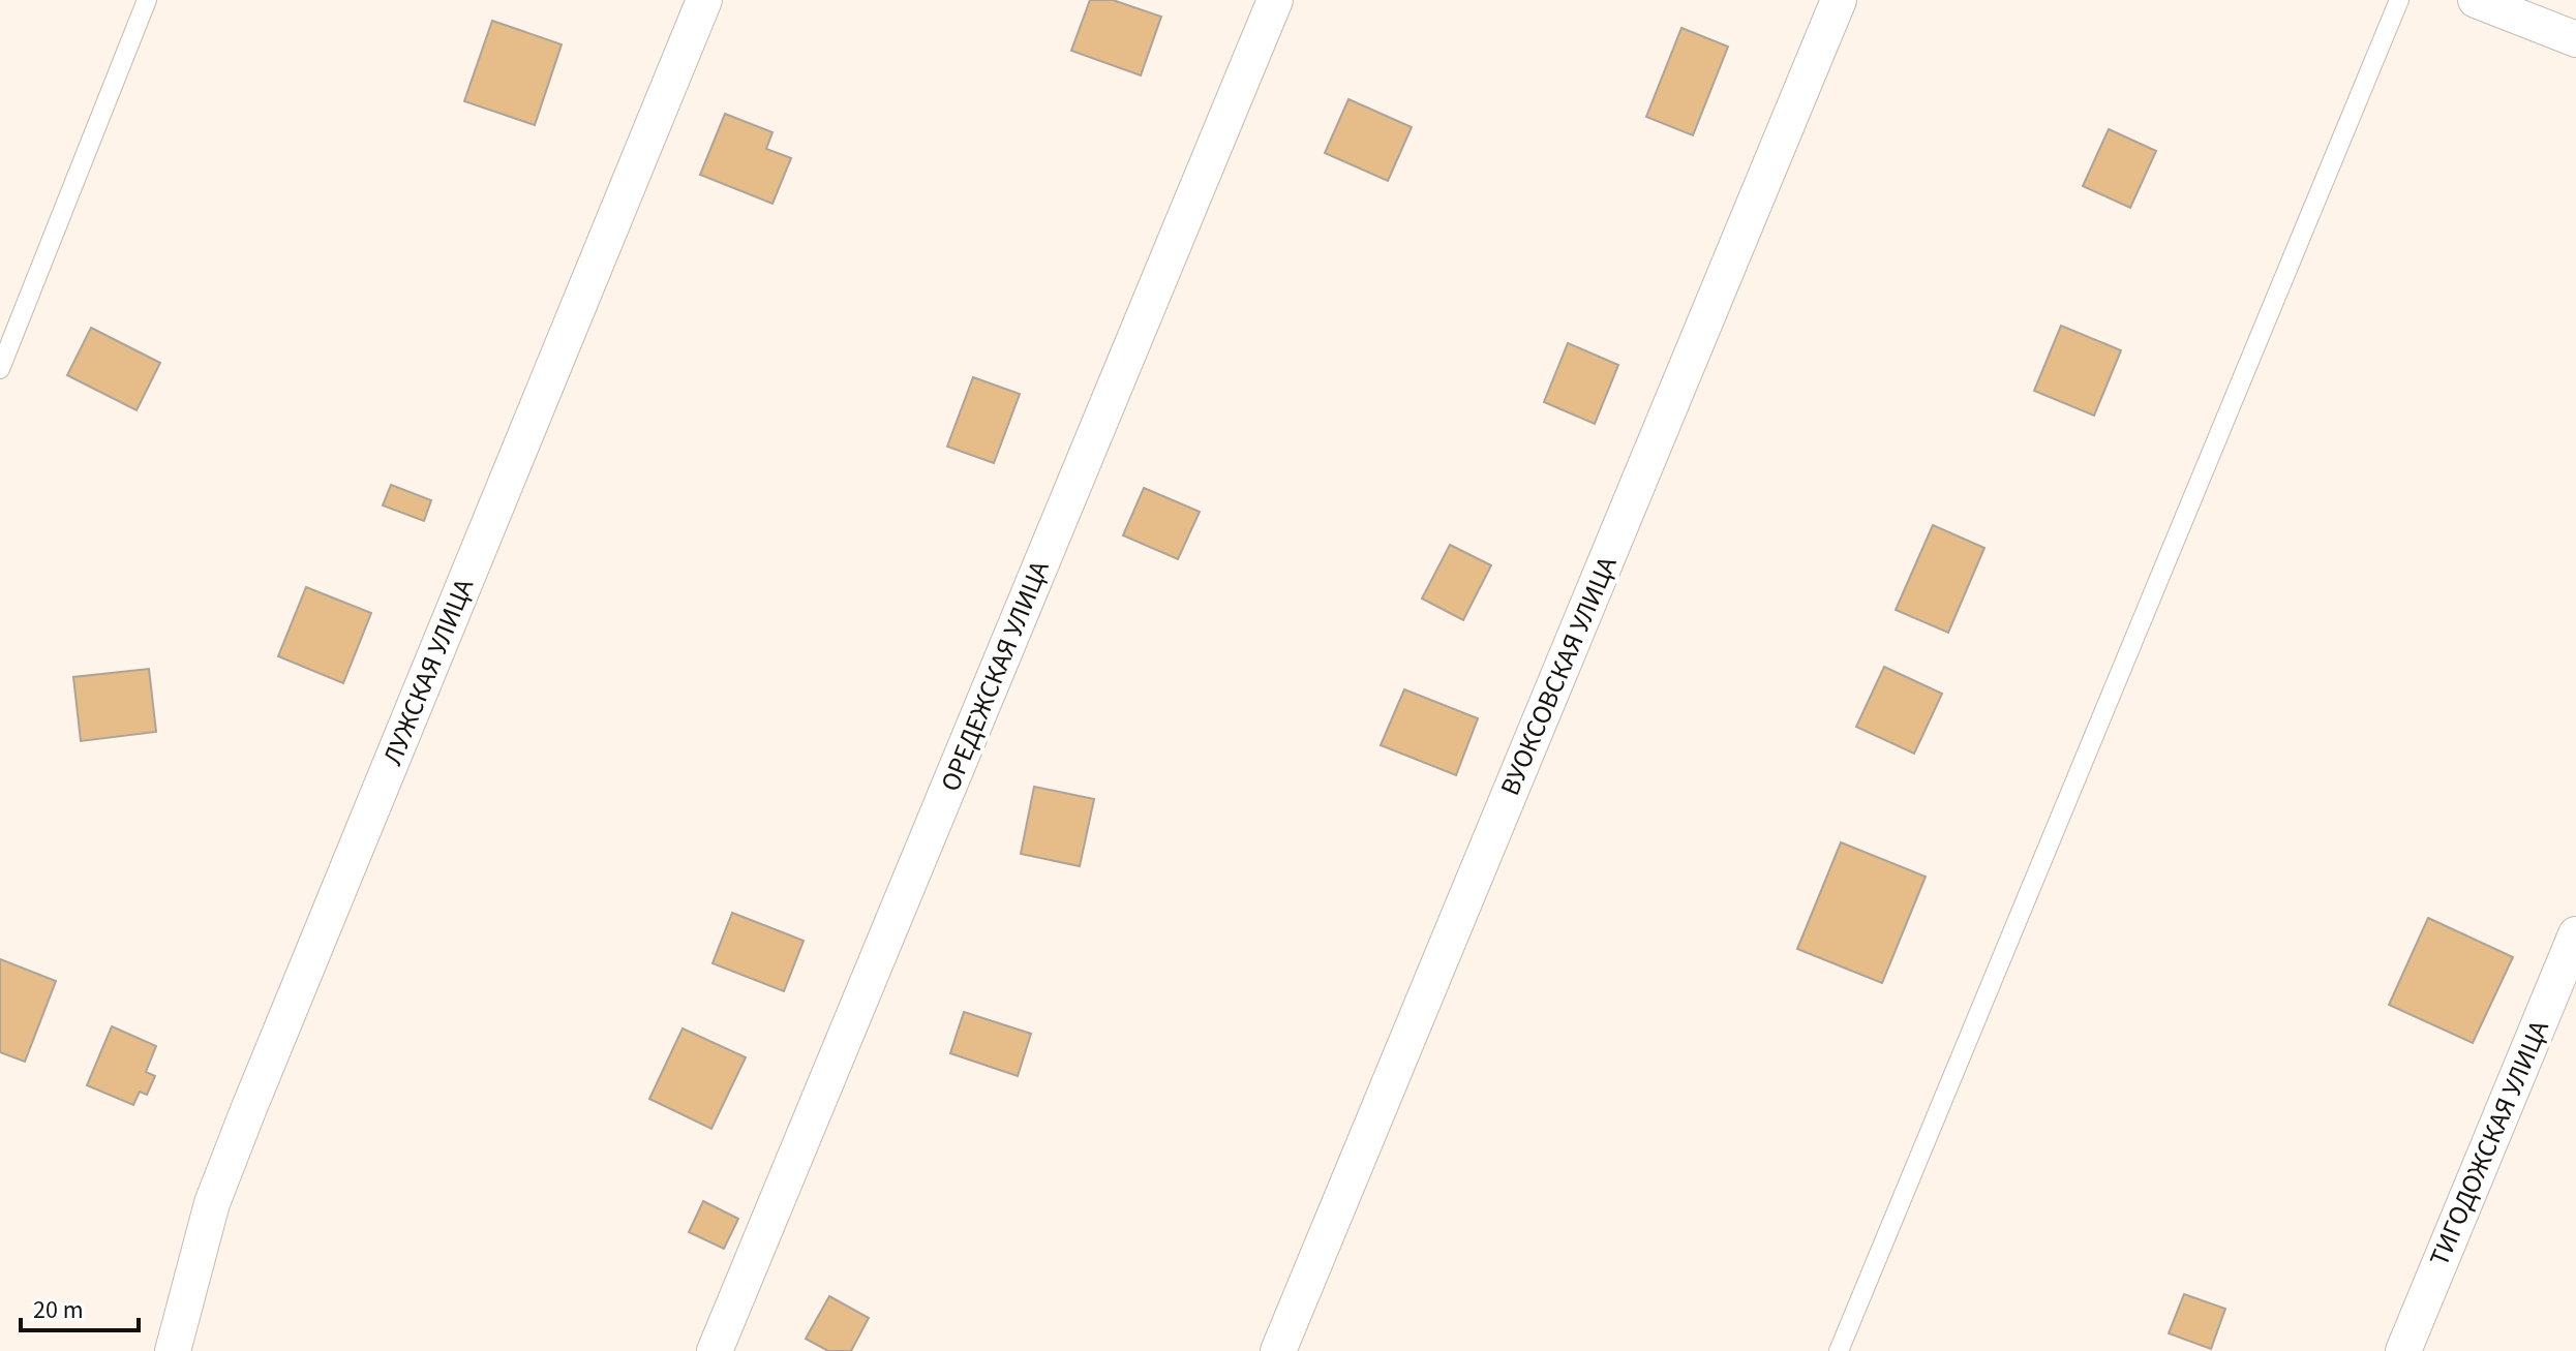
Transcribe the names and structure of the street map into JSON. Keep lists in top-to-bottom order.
{
  "streets": {
    "street": [
      "ЛУЖСКАЯ УЛИЦА",
      "ОРЕДЕЖСКАЯ УЛИЦА",
      "ВУОКСОВСКАЯ УЛИЦА",
      "ТИГОДОЖСКАЯ УЛИЦА"
    ]
  },
  "scale_bar": "20 m"
}
